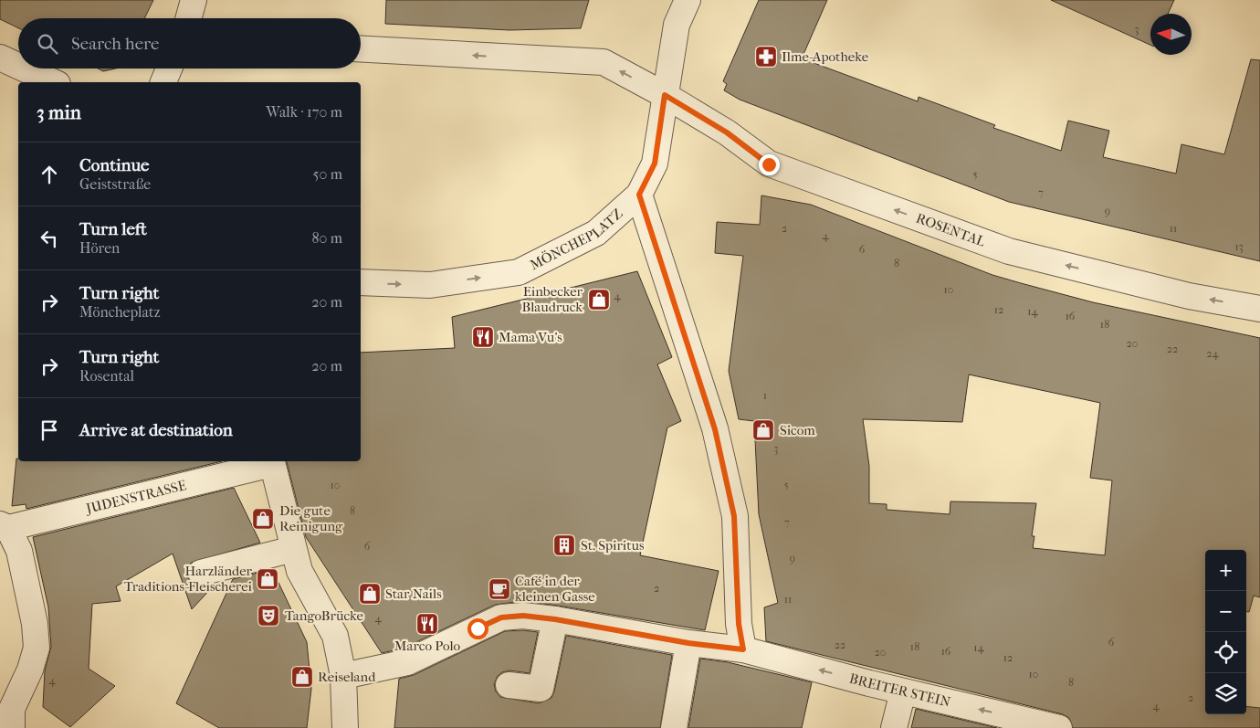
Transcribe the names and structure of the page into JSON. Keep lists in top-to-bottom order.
{
  "streets": {
    "street": [
      "ROSENTAL",
      "MÖNCHEPLATZ",
      "JUDENSTRASSE",
      "BREITER STEIN"
    ]
  },
  "crossings": [
    ["ROSENTAL", "MÖNCHEPLATZ"]
  ],
  "one_way": ["ROSENTAL", "MÖNCHEPLATZ", "BREITER STEIN"],
  "places": {
    "pharmacy": ["Ilme-Apotheke"],
    "shop": [
      "Einbecker Blaudruck",
      "Sicom",
      "Die gute Reinigung",
      "Harzländer Traditions-Fleischerei",
      "Star Nails",
      "Reiseland"
    ],
    "restaurant": ["Mama Vu's", "Marco Polo"],
    "building": ["St. Spiritus"],
    "cafe": ["Café in der kleinen Gasse"],
    "theatre": ["TangoBrücke"]
  },
  "house_numbers": [
    "3",
    "5",
    "7",
    "9",
    "2",
    "11",
    "4",
    "13",
    "6",
    "8",
    "10",
    "4",
    "12",
    "14",
    "16",
    "18",
    "20",
    "22",
    "24",
    "1",
    "3",
    "10",
    "5",
    "8",
    "7",
    "6",
    "9",
    "2",
    "11",
    "4",
    "6",
    "22",
    "18",
    "14",
    "16",
    "20",
    "12",
    "10",
    "4",
    "8",
    "2",
    "4"
  ],
  "north": "left",
  "page": {
    "search": "Search here",
    "heading": ["3 min", "Walk · 170 m"],
    "list": [
      ["Continue", "Geiststraße", "50 m"],
      ["Turn left", "Hören", "80 m"],
      ["Turn right", "Möncheplatz", "20 m"],
      ["Turn right", "Rosental", "20 m"],
      "Arrive at destination"
    ],
    "map_buttons": ["+", "−"]
  }
}
